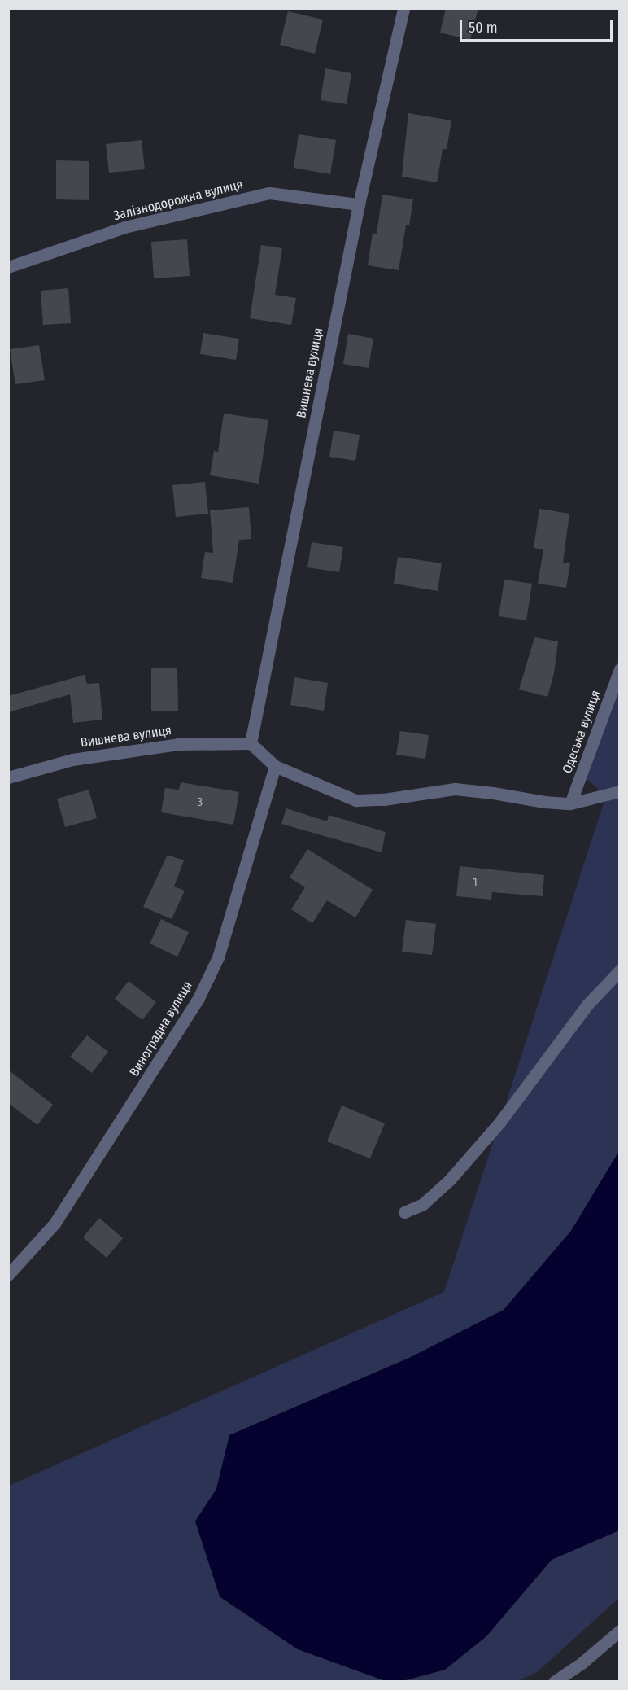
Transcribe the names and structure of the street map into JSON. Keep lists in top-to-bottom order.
{
  "streets": {
    "street": [
      "Залізнодорожна вулиця",
      "Вишнева вулиця",
      "Одеська вулиця",
      "Виноградна вулиця"
    ]
  },
  "crossings": [
    ["Залізнодорожна вулиця", "Вишнева вулиця"]
  ],
  "house_numbers": ["3", "1"],
  "scale_bar": "50 m"
}
